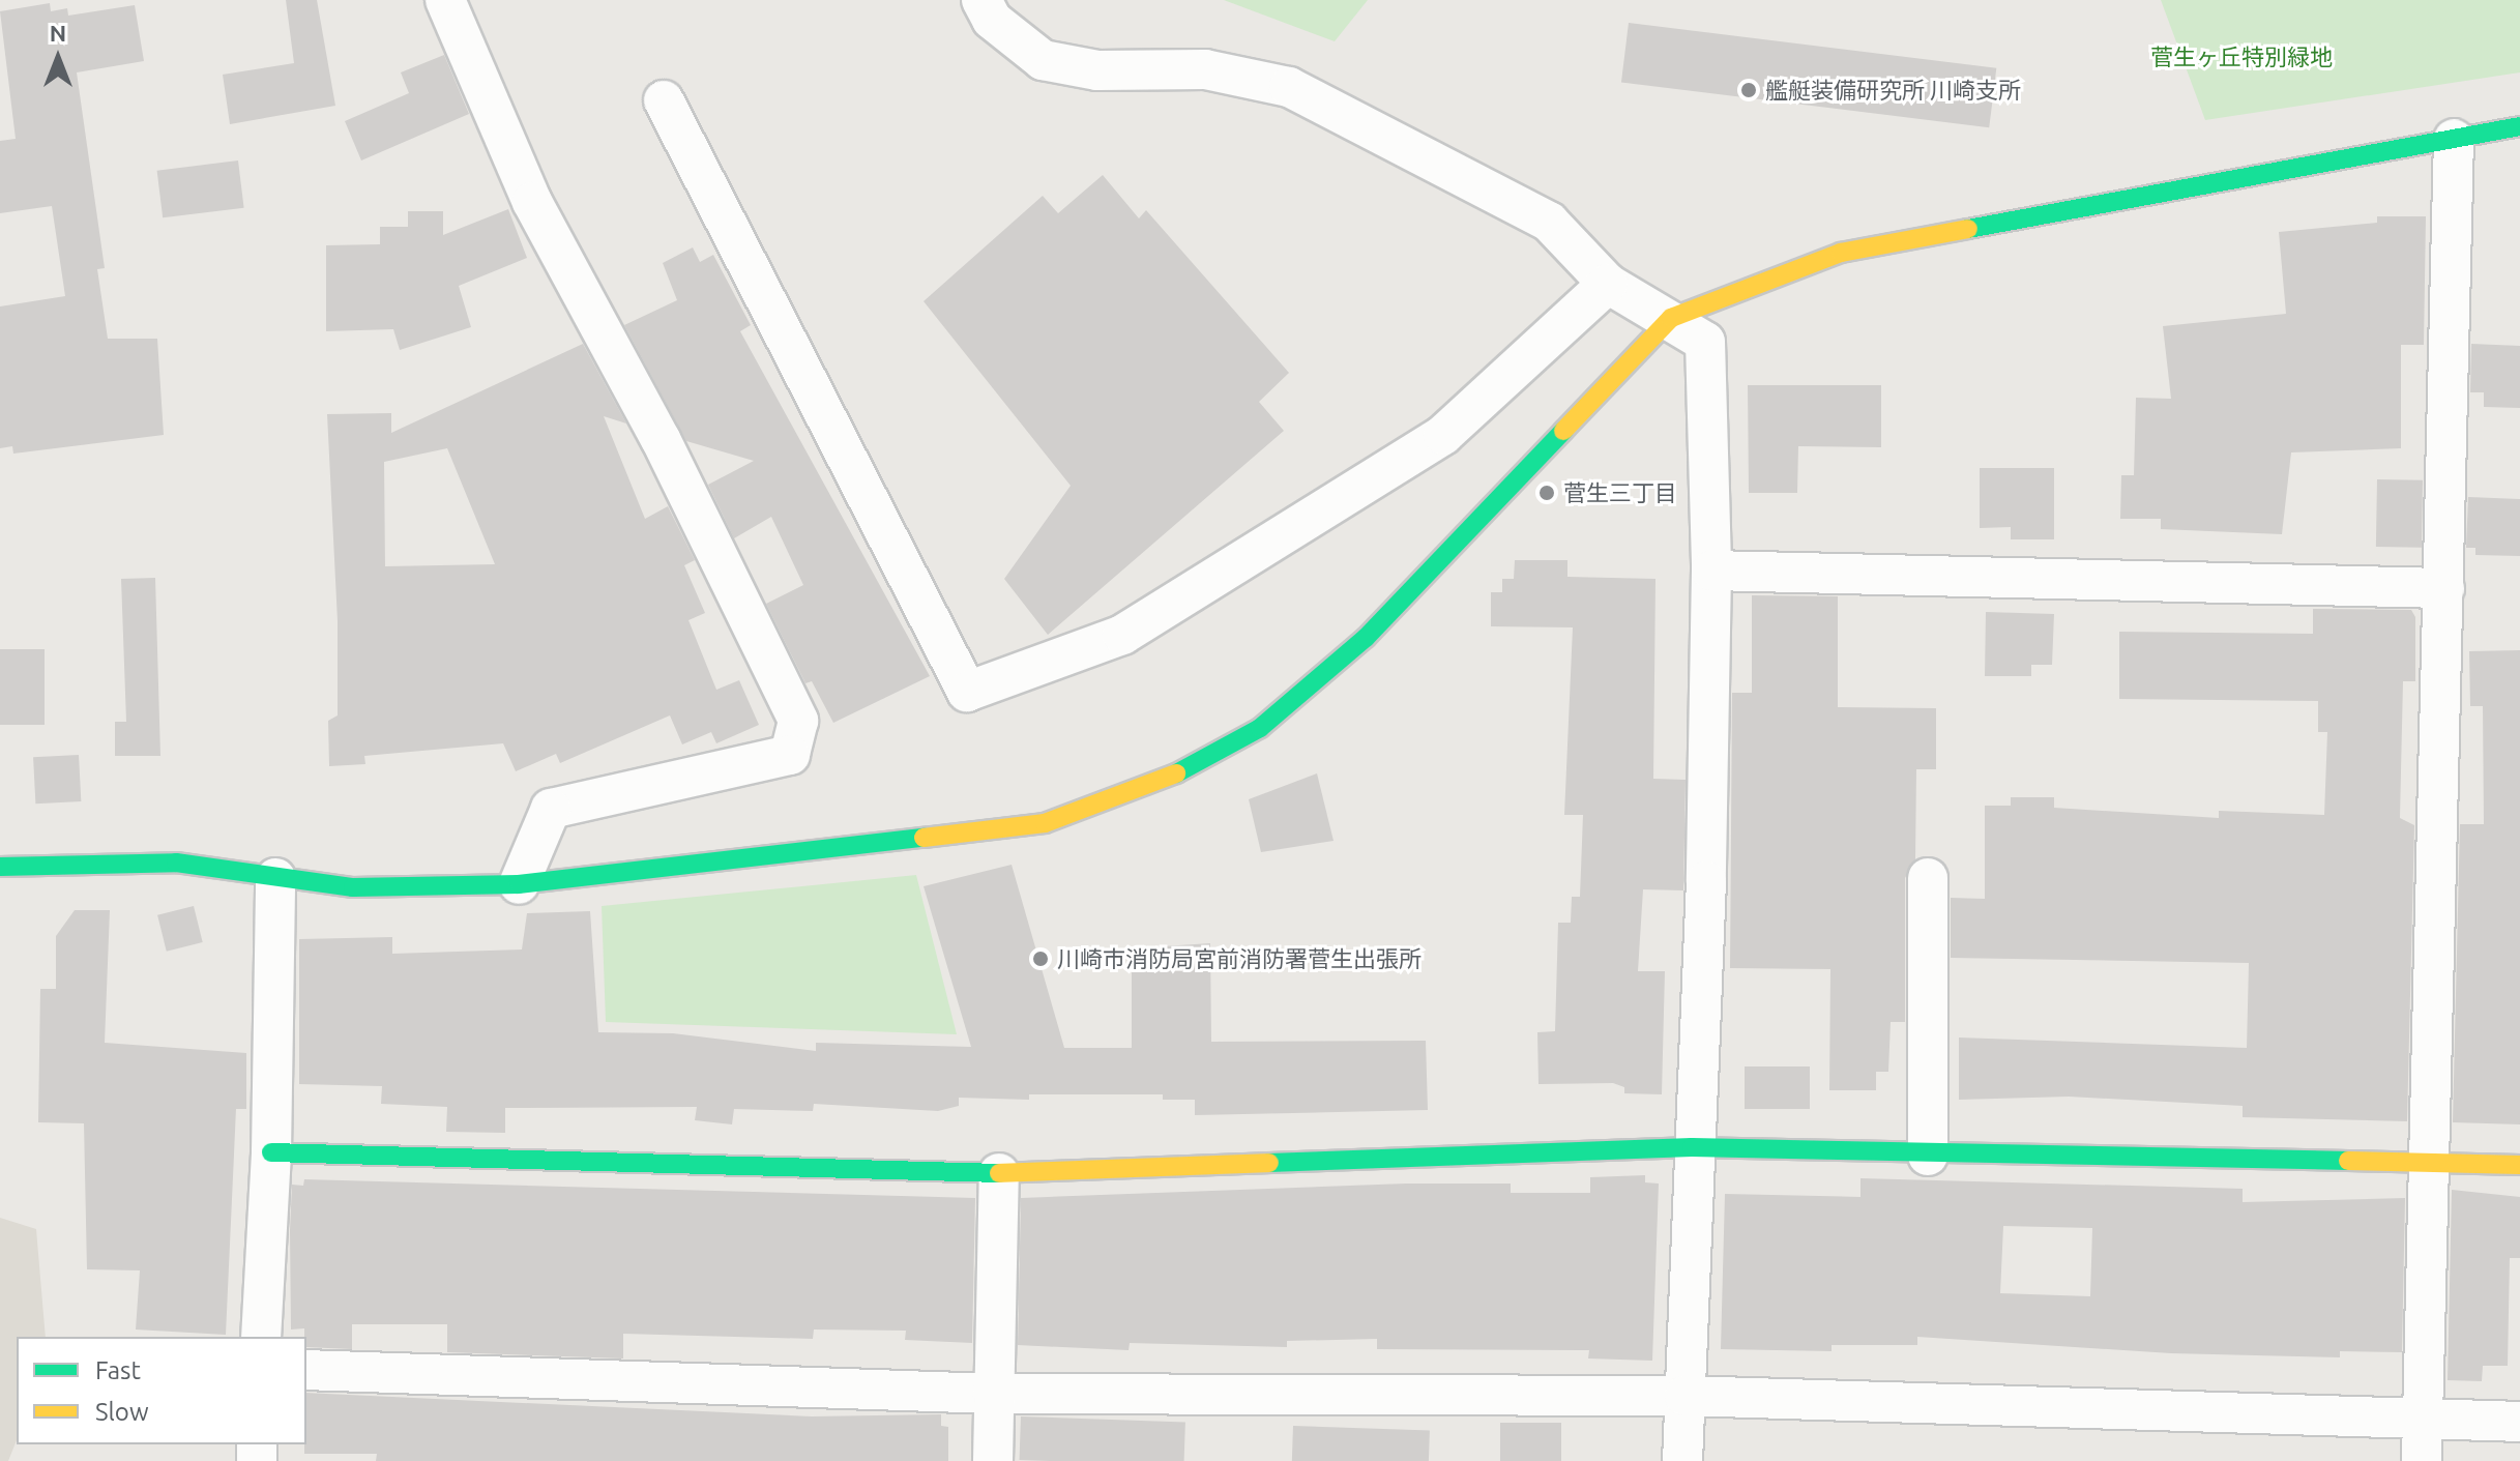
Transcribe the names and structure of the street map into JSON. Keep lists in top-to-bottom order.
{
  "parks": ["菅生ヶ丘特別緑地"],
  "places": ["艦艇装備研究所 川崎支所", "菅生三丁目", "川崎市消防局宮前消防署菅生出張所"],
  "legend": ["Fast", "Slow"],
  "north": "top"
}
